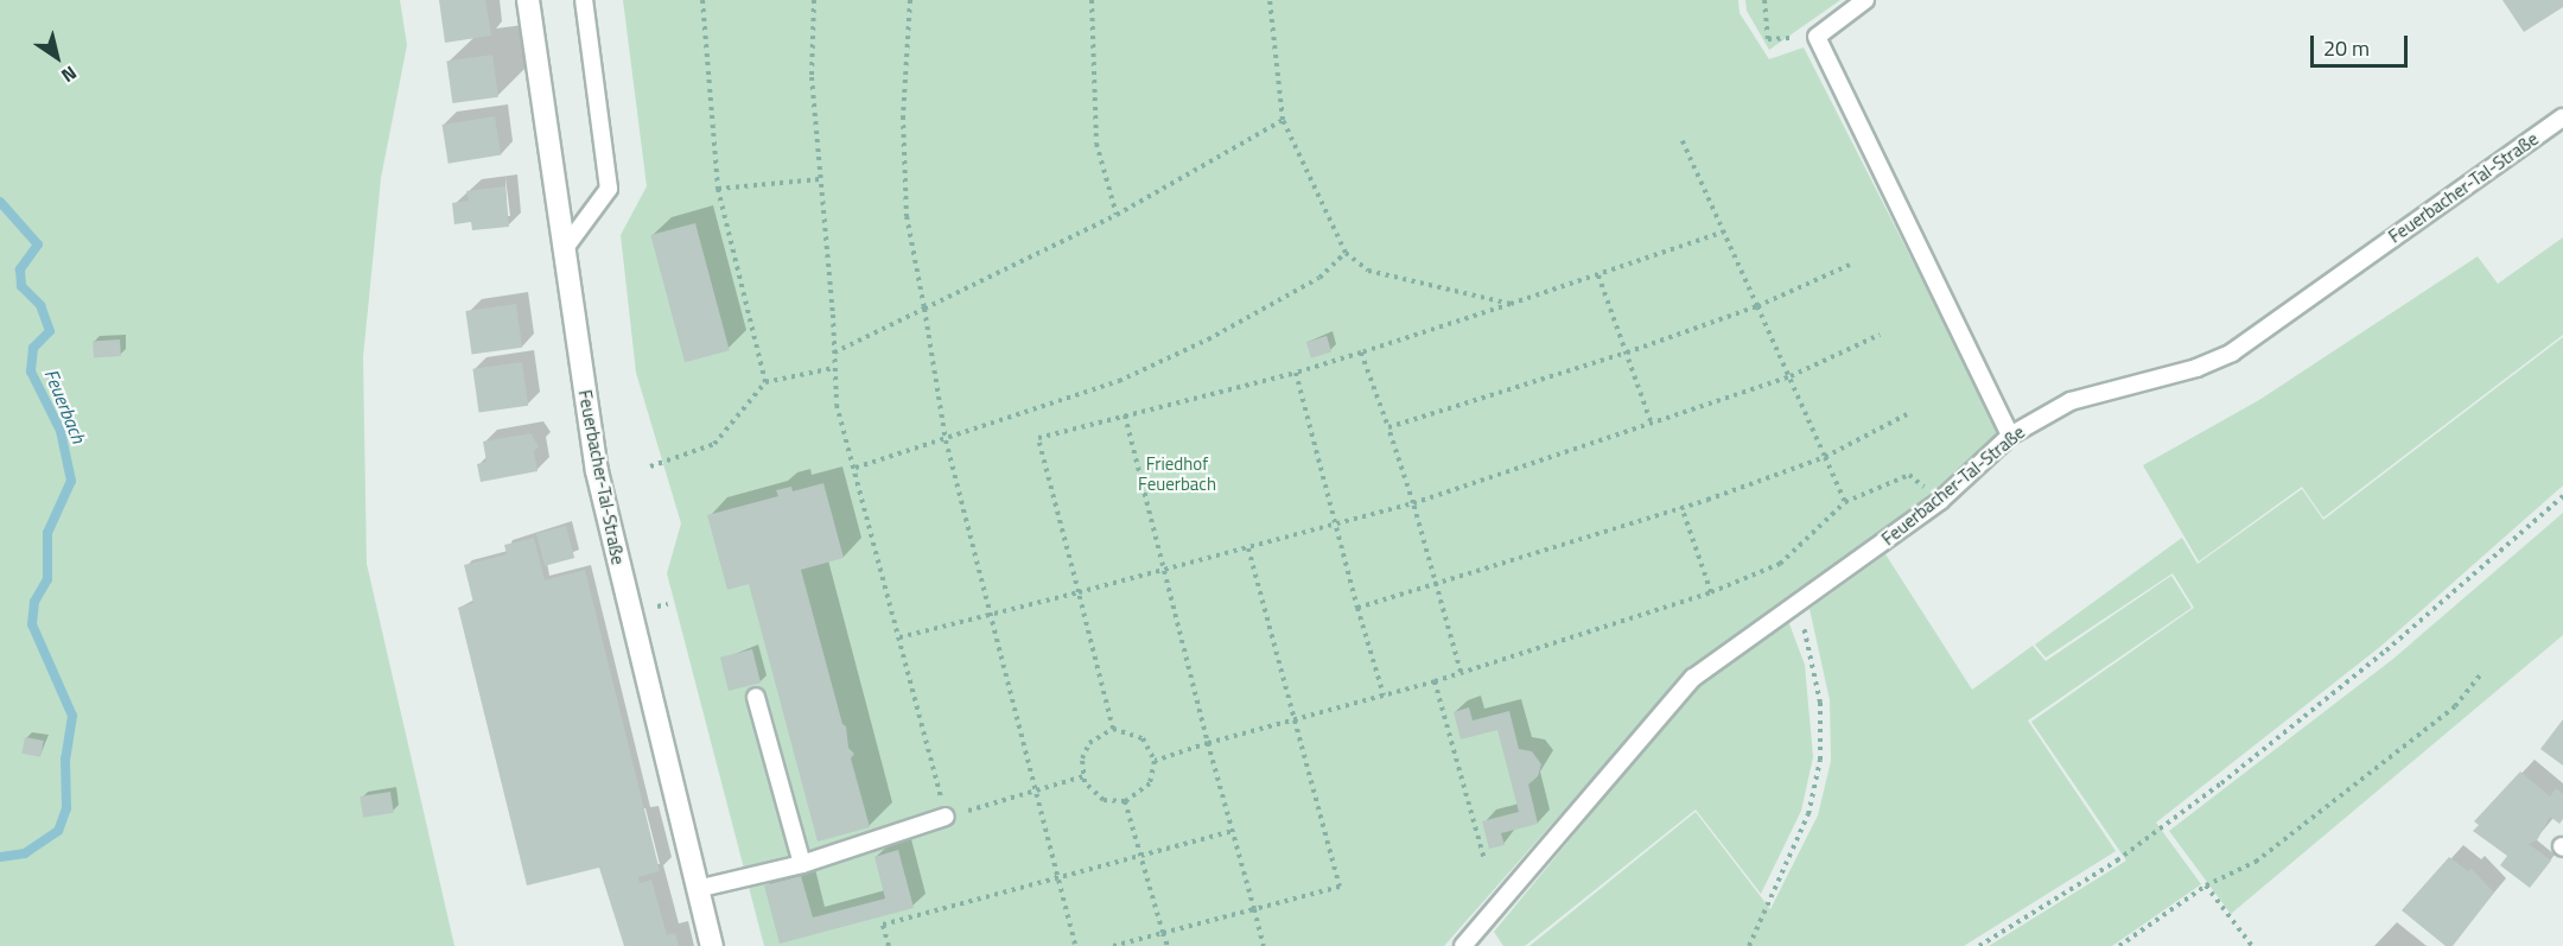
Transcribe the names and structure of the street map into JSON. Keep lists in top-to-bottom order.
{
  "streets": {
    "main road": ["Feuerbacher-Tal-Straße"]
  },
  "water": ["Feuerbach"],
  "parks": ["Friedhof Feuerbach"],
  "scale_bar": "20 m",
  "north": "bottom right"
}
